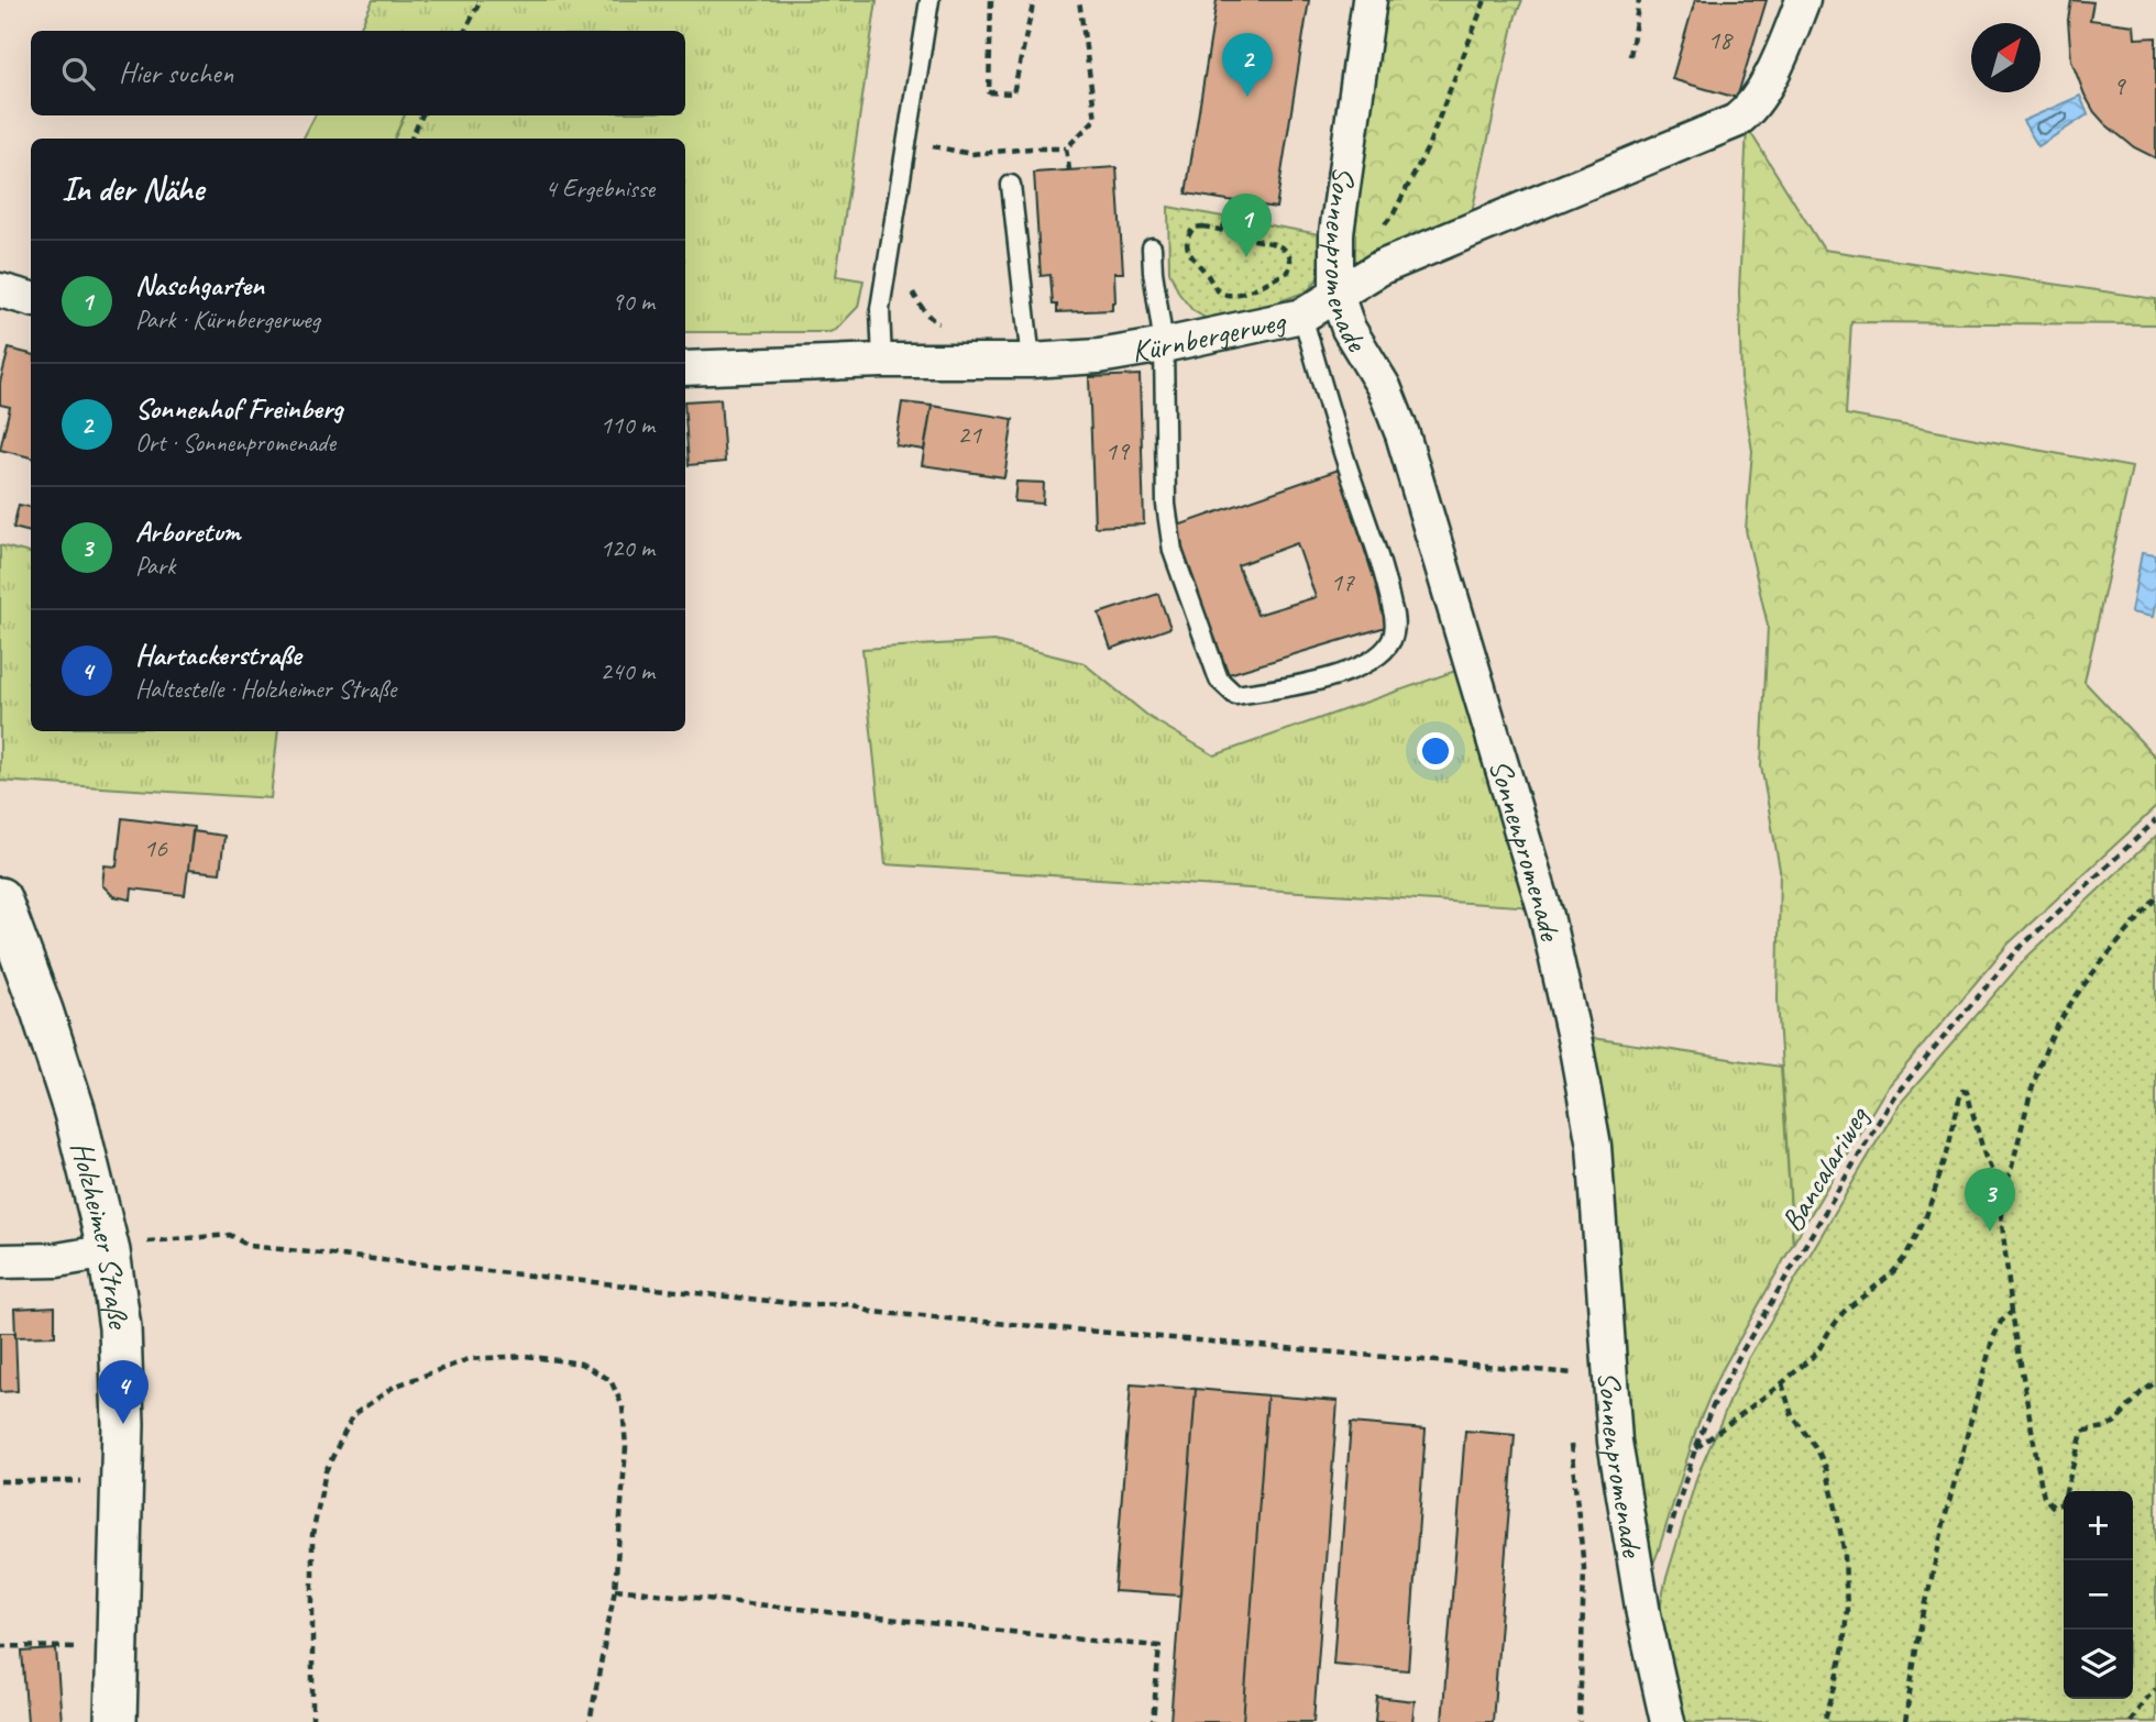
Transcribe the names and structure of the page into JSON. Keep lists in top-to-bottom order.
{
  "streets": {
    "street": ["Sonnenpromenade", "Kürnbergerweg", "Holzheimer Straße"],
    "path": ["Bancalariweg"]
  },
  "crossings": [
    ["Sonnenpromenade", "Kürnbergerweg"]
  ],
  "house_numbers": [
    "18",
    "9",
    "21",
    "19",
    "17",
    "16"
  ],
  "north": "top right",
  "page": {
    "search": "Hier suchen",
    "pins": [
      "2",
      "1",
      "3",
      "4"
    ],
    "heading": ["In der Nähe", "4 Ergebnisse"],
    "list": [
      {
        "mark": "1",
        "name": "Naschgarten",
        "note": "Park · Kürnbergerweg",
        "value": "90 m"
      },
      {
        "mark": "2",
        "name": "Sonnenhof Freinberg",
        "note": "Ort · Sonnenpromenade",
        "value": "110 m"
      },
      {
        "mark": "3",
        "name": "Arboretum",
        "note": "Park",
        "value": "120 m"
      },
      {
        "mark": "4",
        "name": "Hartackerstraße",
        "note": "Haltestelle · Holzheimer Straße",
        "value": "240 m"
      }
    ],
    "map_buttons": ["+", "−"]
  }
}
